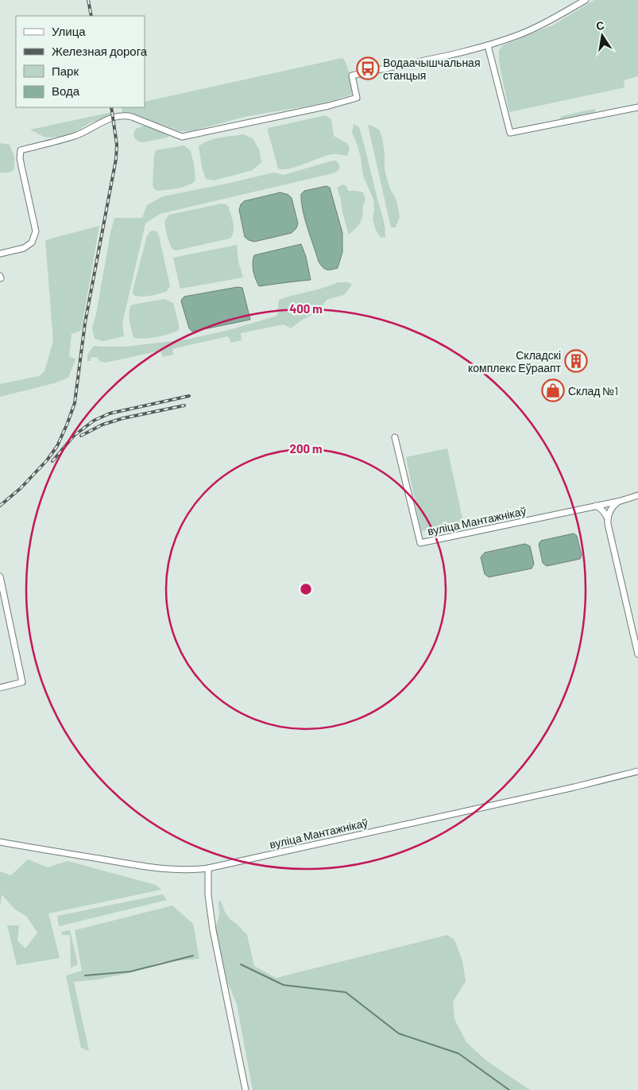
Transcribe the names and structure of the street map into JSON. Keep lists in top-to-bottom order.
{
  "streets": {
    "street": ["вуліца Мантажнікаў"]
  },
  "places": {
    "bus stop": ["Водаачышчальная станцыя"],
    "building": ["Складскі комплекс Еўраапт"],
    "shop": ["Склад №1"]
  },
  "legend": [
    "Улица",
    "Железная дорога",
    "Парк",
    "Вода"
  ],
  "north": "top",
  "rings": ["400 m", "200 m"]
}
